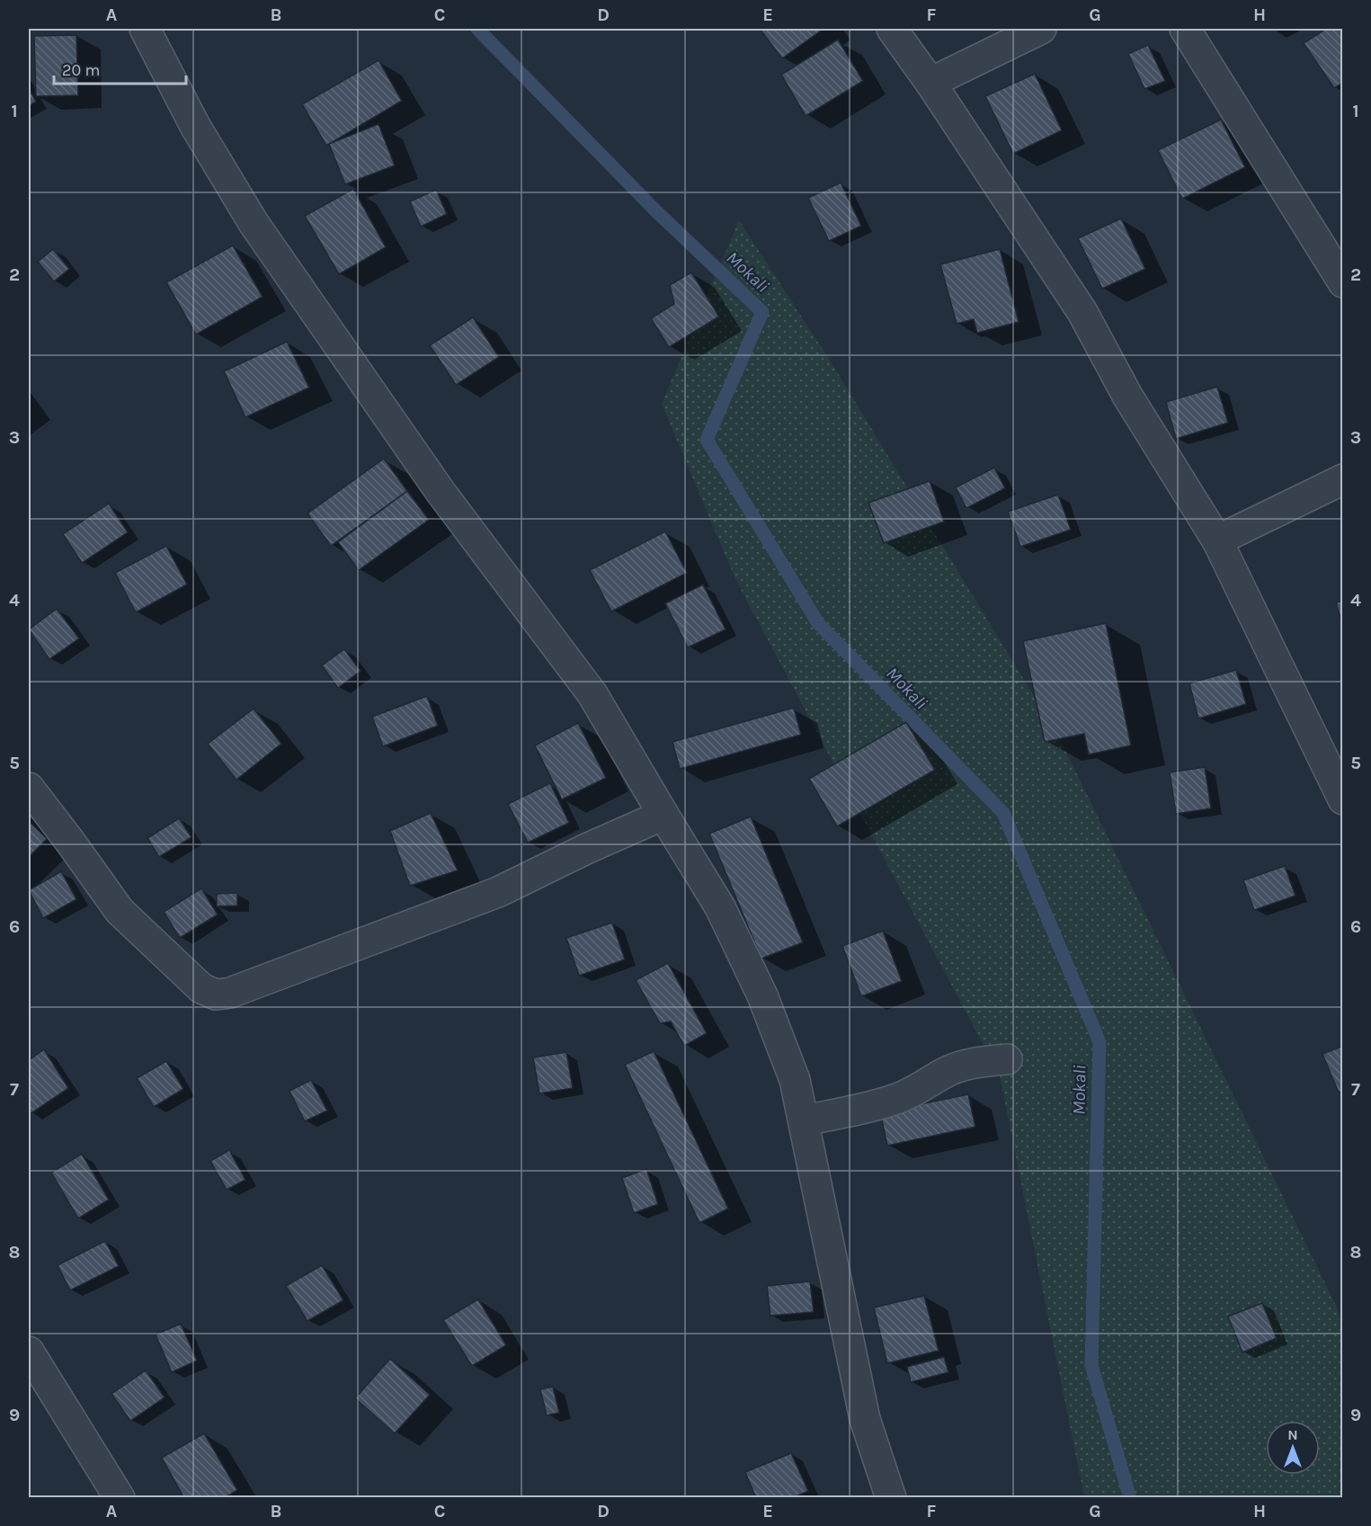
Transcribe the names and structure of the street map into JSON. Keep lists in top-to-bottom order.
{
  "water": ["Mokali"],
  "scale_bar": "20 m",
  "north": "top",
  "grid": {
    "columns": [
      "A",
      "B",
      "C",
      "D",
      "E",
      "F",
      "G",
      "H"
    ],
    "rows": [
      "1",
      "2",
      "3",
      "4",
      "5",
      "6",
      "7",
      "8",
      "9"
    ]
  }
}
